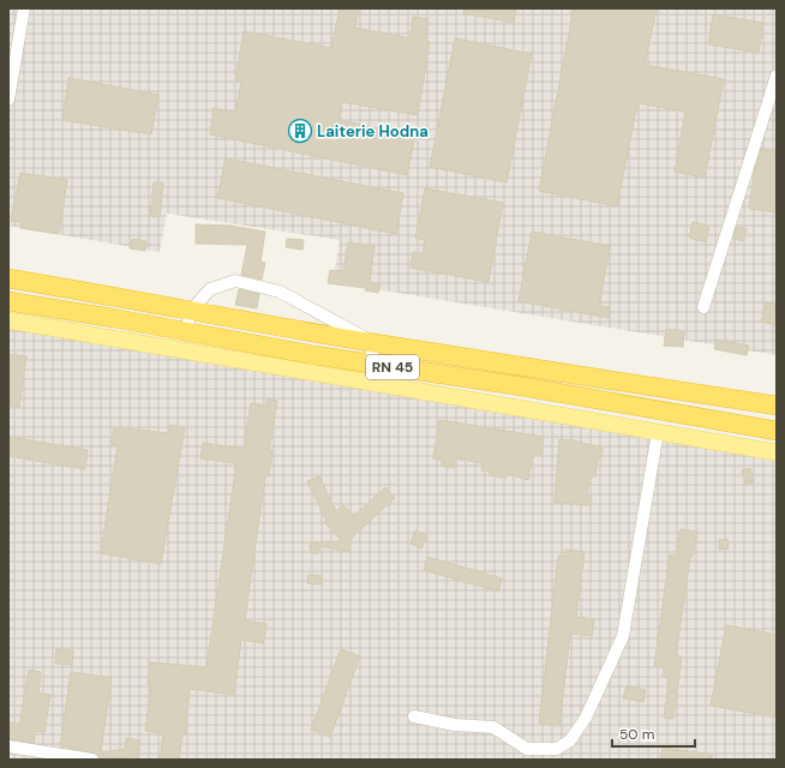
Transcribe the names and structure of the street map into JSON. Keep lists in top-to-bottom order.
{
  "streets": {
    "highway": ["RN 45"]
  },
  "places": {
    "building": ["Laiterie Hodna"]
  },
  "scale_bar": "50 m"
}
